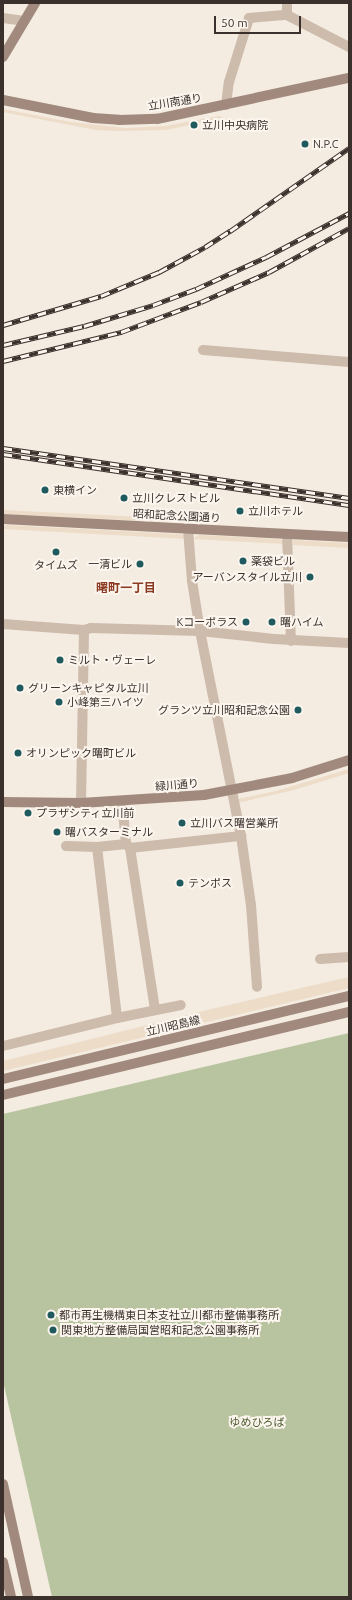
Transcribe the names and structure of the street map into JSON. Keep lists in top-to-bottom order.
{
  "streets": {
    "street": [
      "立川南通り",
      "昭和記念公園通り",
      "緑川通り",
      "立川昭島線"
    ]
  },
  "districts": ["曙町一丁目"],
  "parks": ["ゆめひろば"],
  "places": [
    "立川中央病院",
    "N.P.C",
    "東横イン",
    "立川クレストビル",
    "立川ホテル",
    "タイムズ",
    "薬袋ビル",
    "一清ビル",
    "アーバンスタイル立川",
    "Kコーポラス",
    "曙ハイム",
    "ミルト・ヴェーレ",
    "グリーンキャピタル立川",
    "小峰第三ハイツ",
    "グランツ立川昭和記念公園",
    "オリンピック曙町ビル",
    "プラザシティ立川前",
    "立川バス曙営業所",
    "曙バスターミナル",
    "テンポス",
    "都市再生機構東日本支社立川都市整備事務所",
    "関東地方整備局国営昭和記念公園事務所"
  ],
  "scale_bar": "50 m"
}
